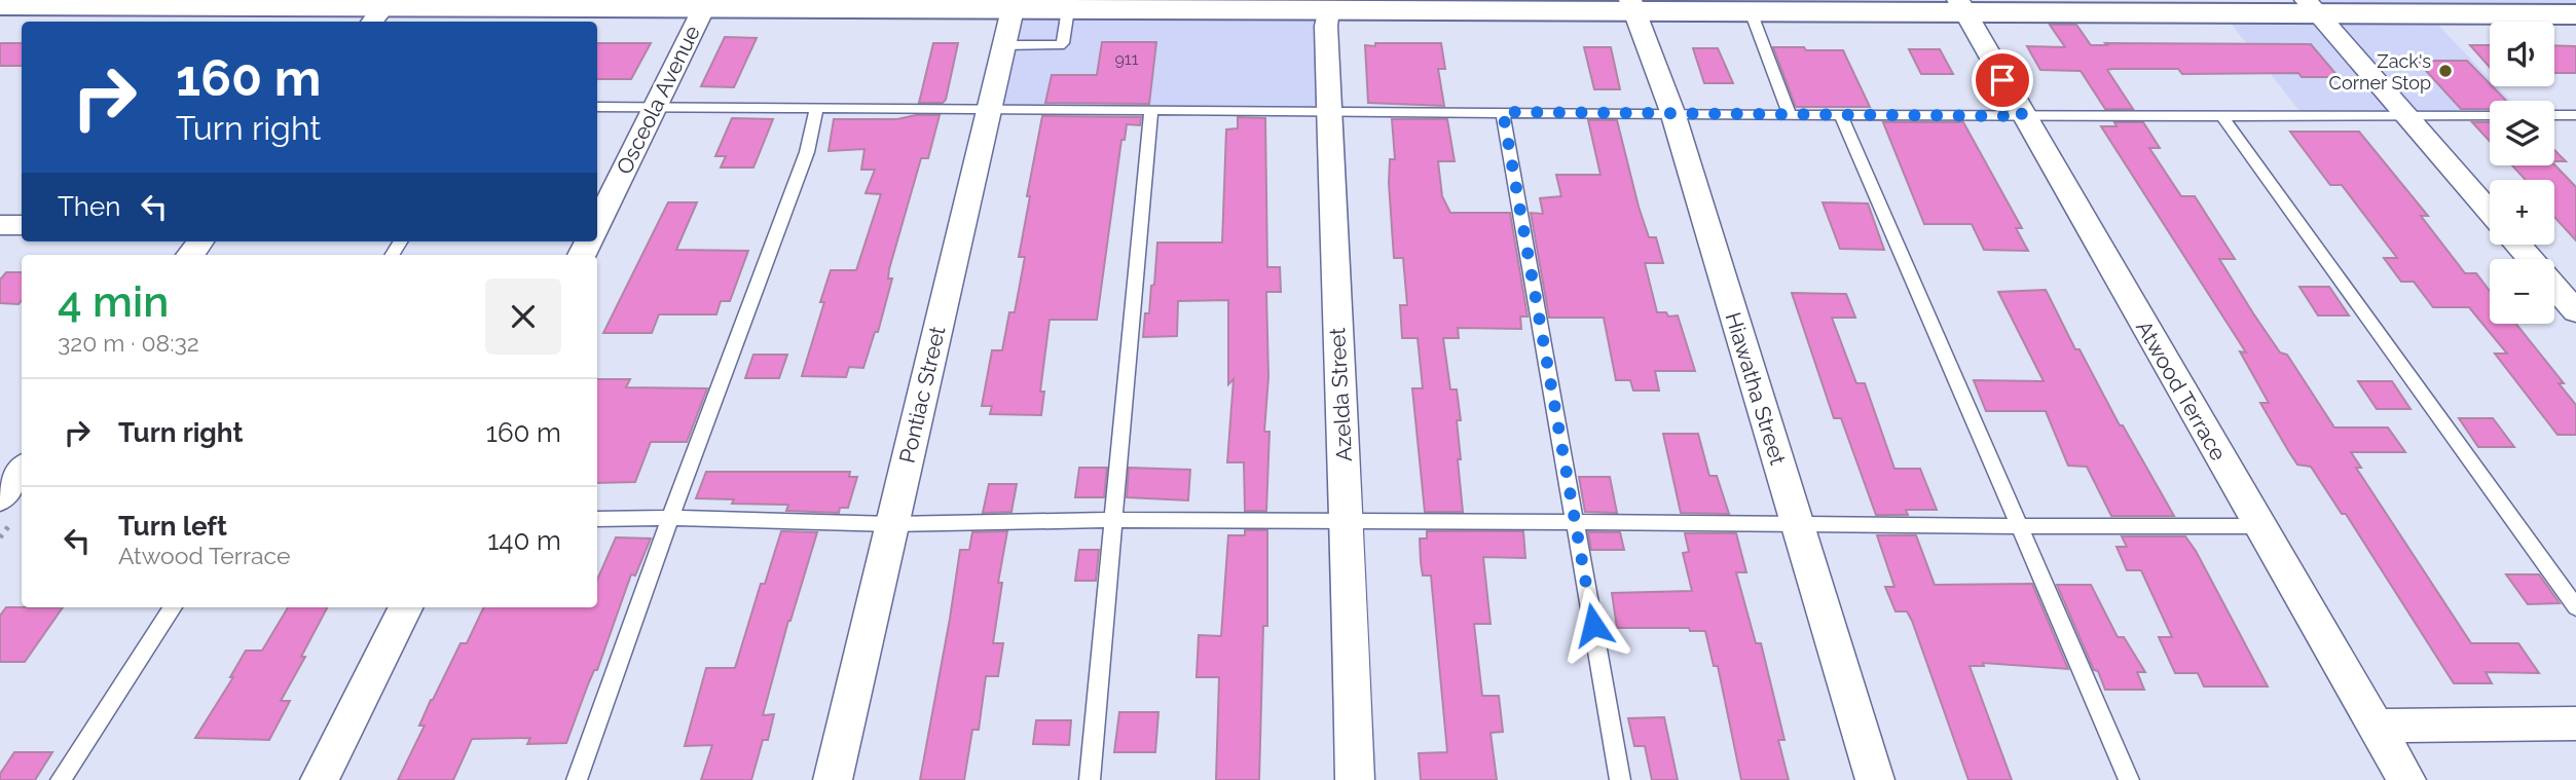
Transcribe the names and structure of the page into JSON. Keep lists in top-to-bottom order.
{
  "streets": {
    "street": [
      "Osceola Avenue",
      "Hiawatha Street",
      "Atwood Terrace",
      "Pontiac Street",
      "Azelda Street"
    ]
  },
  "places": ["Zack's Corner Stop"],
  "house_numbers": ["911"],
  "page": {
    "map_buttons": ["+", "−"],
    "turn": ["160 m", "Turn right"],
    "then": "Then",
    "heading": ["4 min", "320 m · 08:32"],
    "list": [
      {
        "name": "Turn right",
        "value": "160 m"
      },
      {
        "name": "Turn left",
        "note": "Atwood Terrace",
        "value": "140 m"
      }
    ]
  }
}
